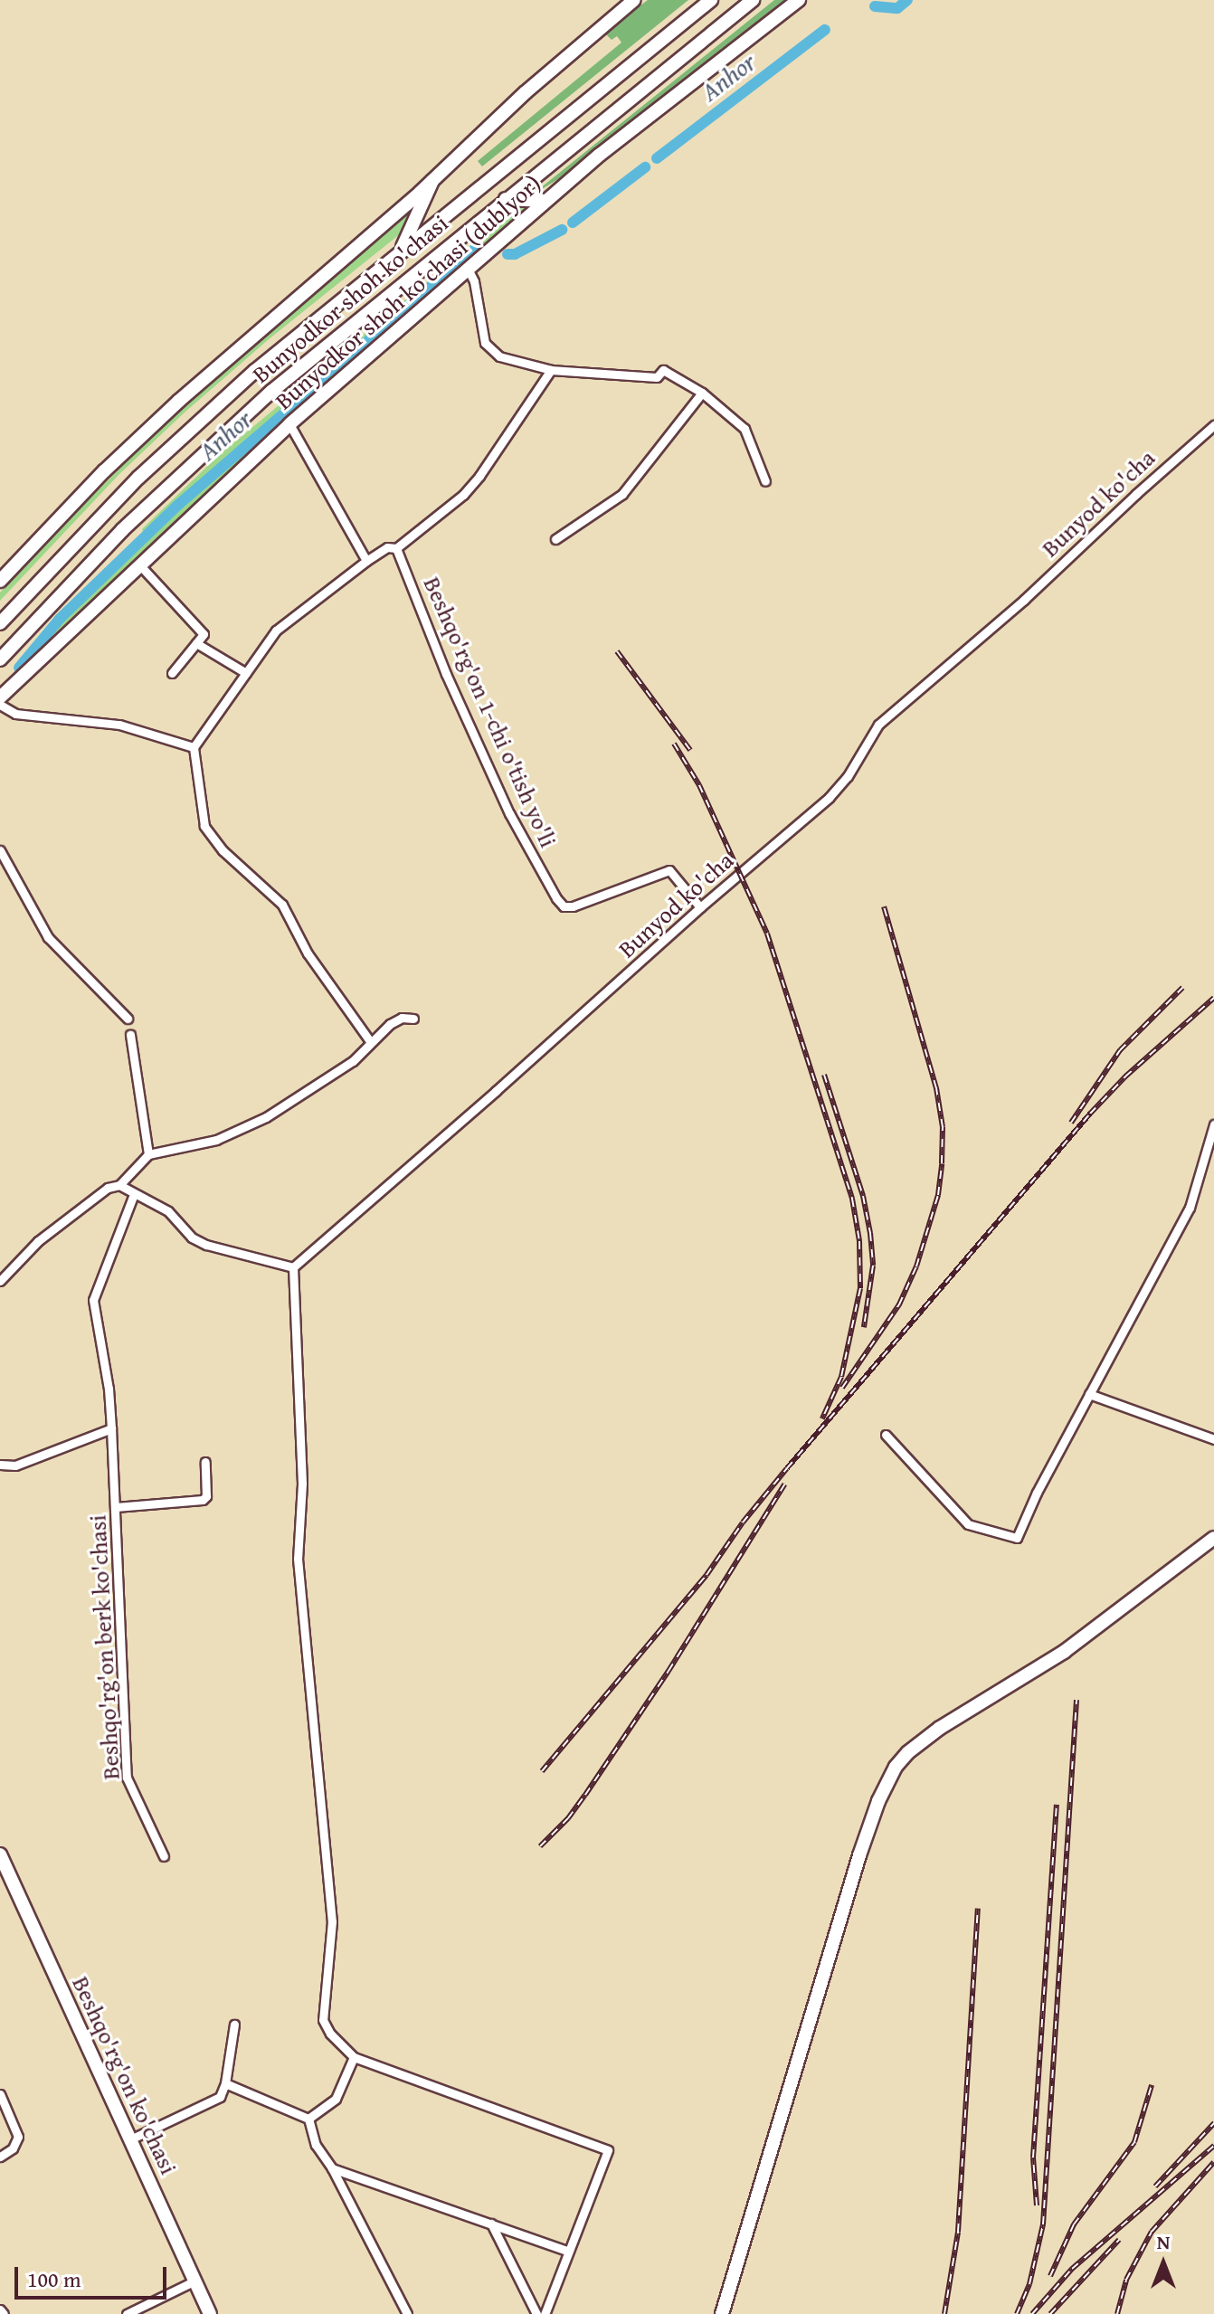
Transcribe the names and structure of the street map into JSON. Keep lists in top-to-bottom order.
{
  "streets": {
    "street": [
      "Bunyodkor shoh koʻchasi (dublyor)",
      "Bunyodkor shoh ko'chasi",
      "Bunyod ko'cha",
      "Beshqo'rg'on 1-chi o'tish yo'li",
      "Beshqo'rg'on berk ko'chasi",
      "Beshqo'rg'on ko'chasi"
    ]
  },
  "crossings": [
    ["Bunyod ko'cha", "Beshqo'rg'on 1-chi o'tish yo'li"]
  ],
  "water": ["Anhor"],
  "scale_bar": "100 m",
  "north": "top"
}
